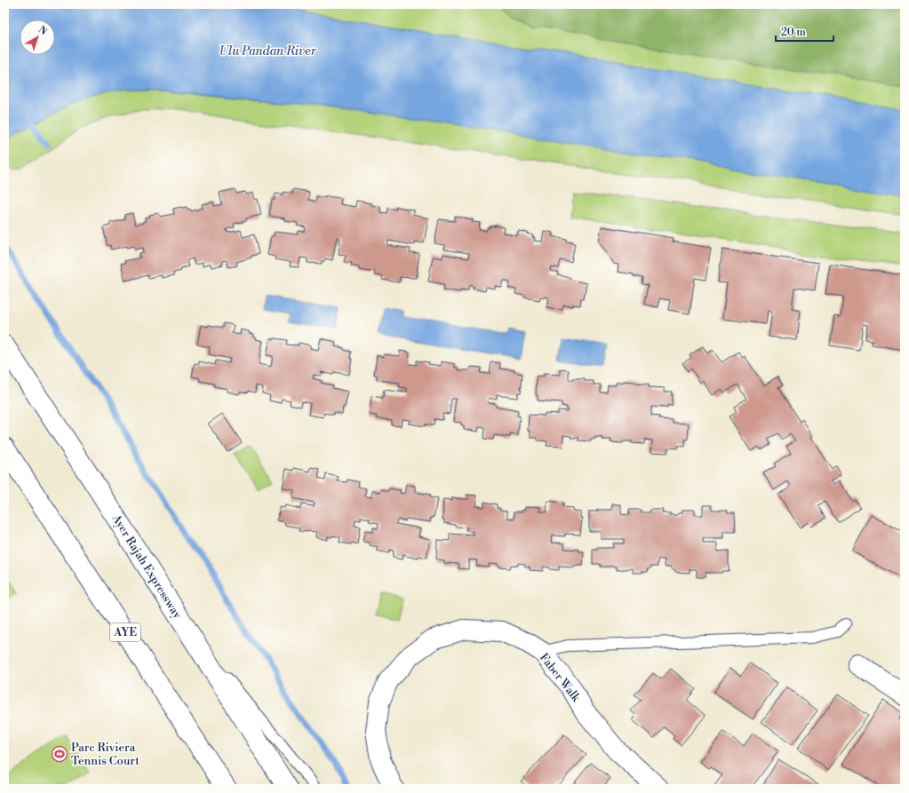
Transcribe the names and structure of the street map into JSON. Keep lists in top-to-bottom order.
{
  "streets": {
    "main road": ["Ayer Rajah Expressway", "AYE", "Faber Walk"]
  },
  "water": ["Ulu Pandan River"],
  "places": {
    "sports": ["Parc Riviera Tennis Court"]
  },
  "scale_bar": "20 m",
  "north": "top right"
}
